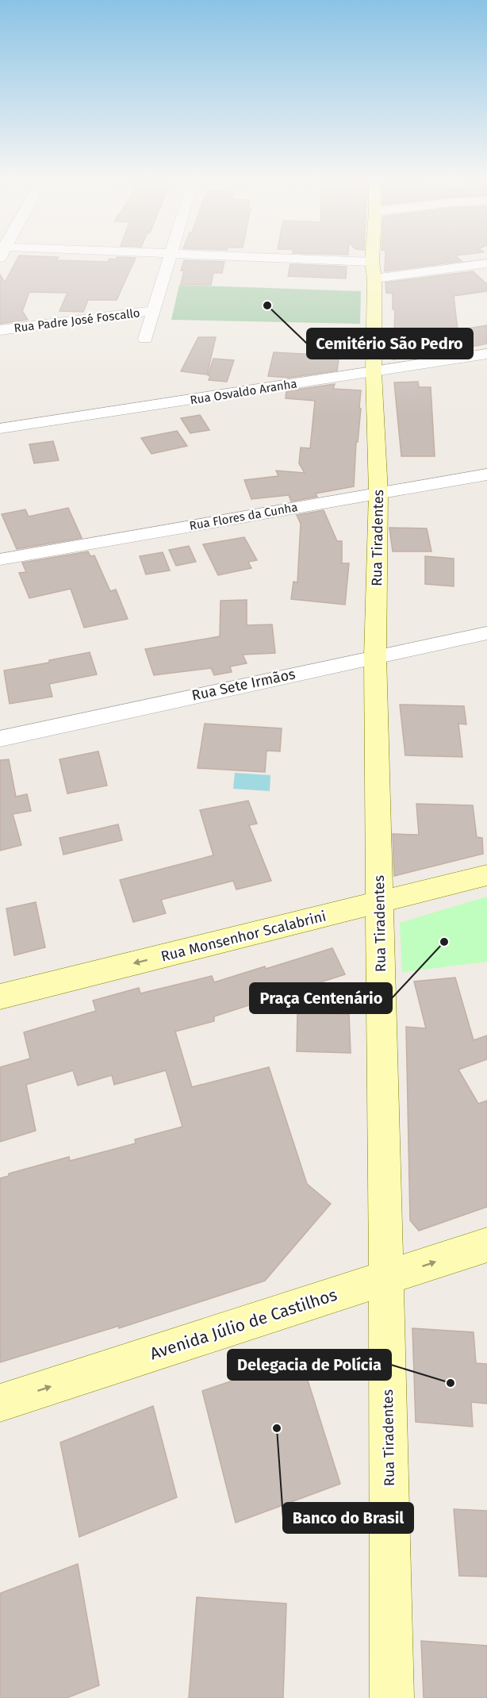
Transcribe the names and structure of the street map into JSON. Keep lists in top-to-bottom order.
{
  "streets": {
    "street": [
      "Rua Padre José Foscallo",
      "Rua Osvaldo Aranha",
      "Rua Flores da Cunha",
      "Rua Tiradentes",
      "Rua Sete Irmãos",
      "Rua Monsenhor Scalabrini",
      "Avenida Júlio de Castilhos"
    ]
  },
  "crossings": [
    ["Rua Osvaldo Aranha", "Rua Tiradentes"],
    ["Rua Flores da Cunha", "Rua Tiradentes"],
    ["Rua Tiradentes", "Rua Sete Irmãos"],
    ["Rua Tiradentes", "Rua Monsenhor Scalabrini"],
    ["Rua Tiradentes", "Avenida Júlio de Castilhos"]
  ],
  "one_way": ["Rua Monsenhor Scalabrini", "Avenida Júlio de Castilhos"],
  "places": [
    "Cemitério São Pedro",
    "Praça Centenário",
    "Delegacia de Polícia",
    "Banco do Brasil"
  ]
}
